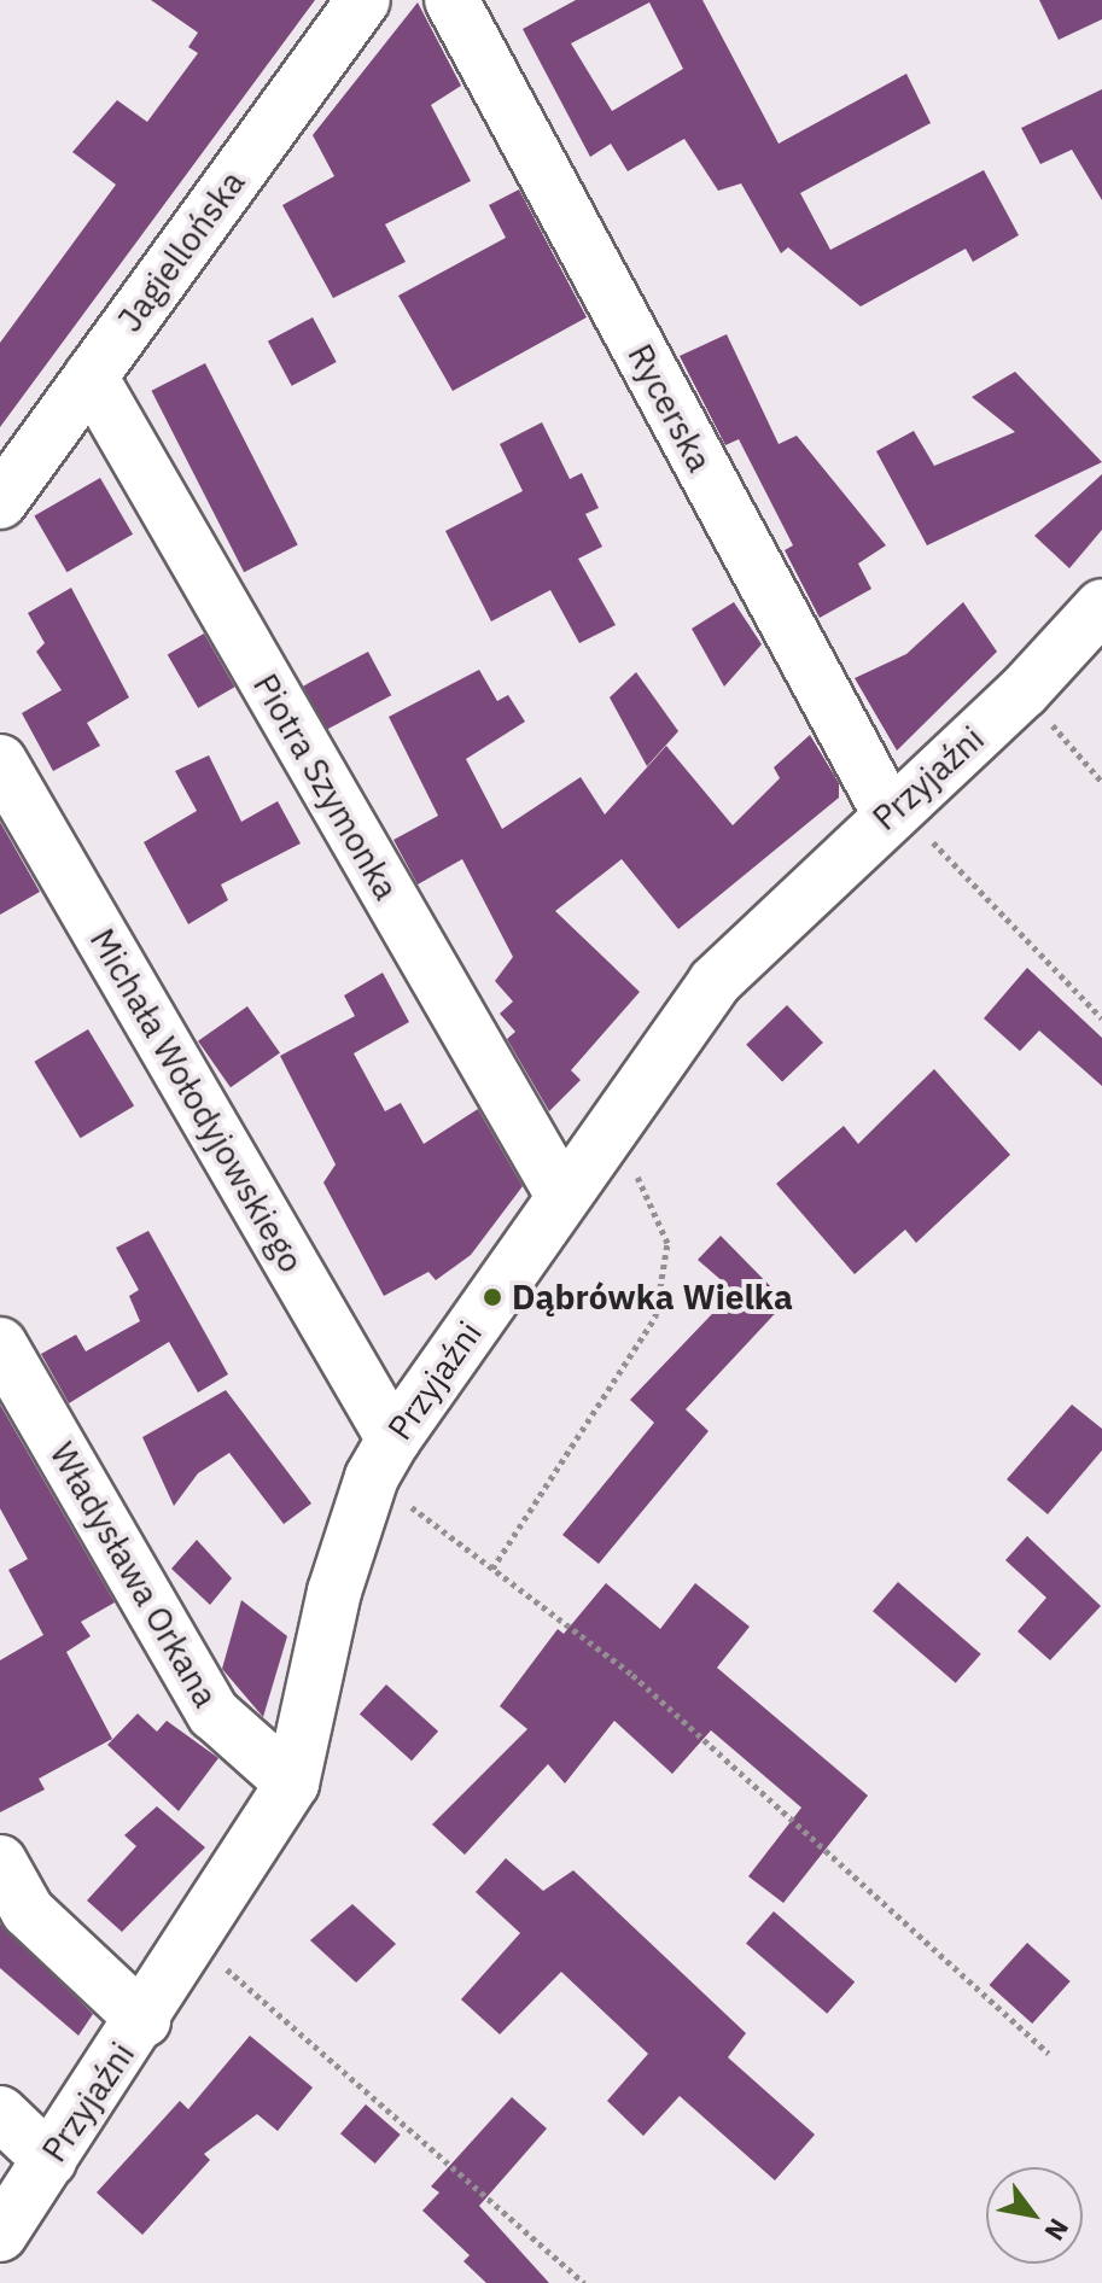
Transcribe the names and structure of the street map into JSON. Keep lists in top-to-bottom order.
{
  "streets": {
    "street": [
      "Jagiellońska",
      "Rycerska",
      "Przyjaźni",
      "Piotra Szymonka",
      "Michała Wołodyjowskiego",
      "Władysława Orkana"
    ]
  },
  "crossings": [
    ["Jagiellońska", "Piotra Szymonka"],
    ["Rycerska", "Przyjaźni"],
    ["Przyjaźni", "Piotra Szymonka"],
    ["Przyjaźni", "Michała Wołodyjowskiego"],
    ["Przyjaźni", "Władysława Orkana"]
  ],
  "places": ["Dąbrówka Wielka"],
  "north": "bottom right"
}
